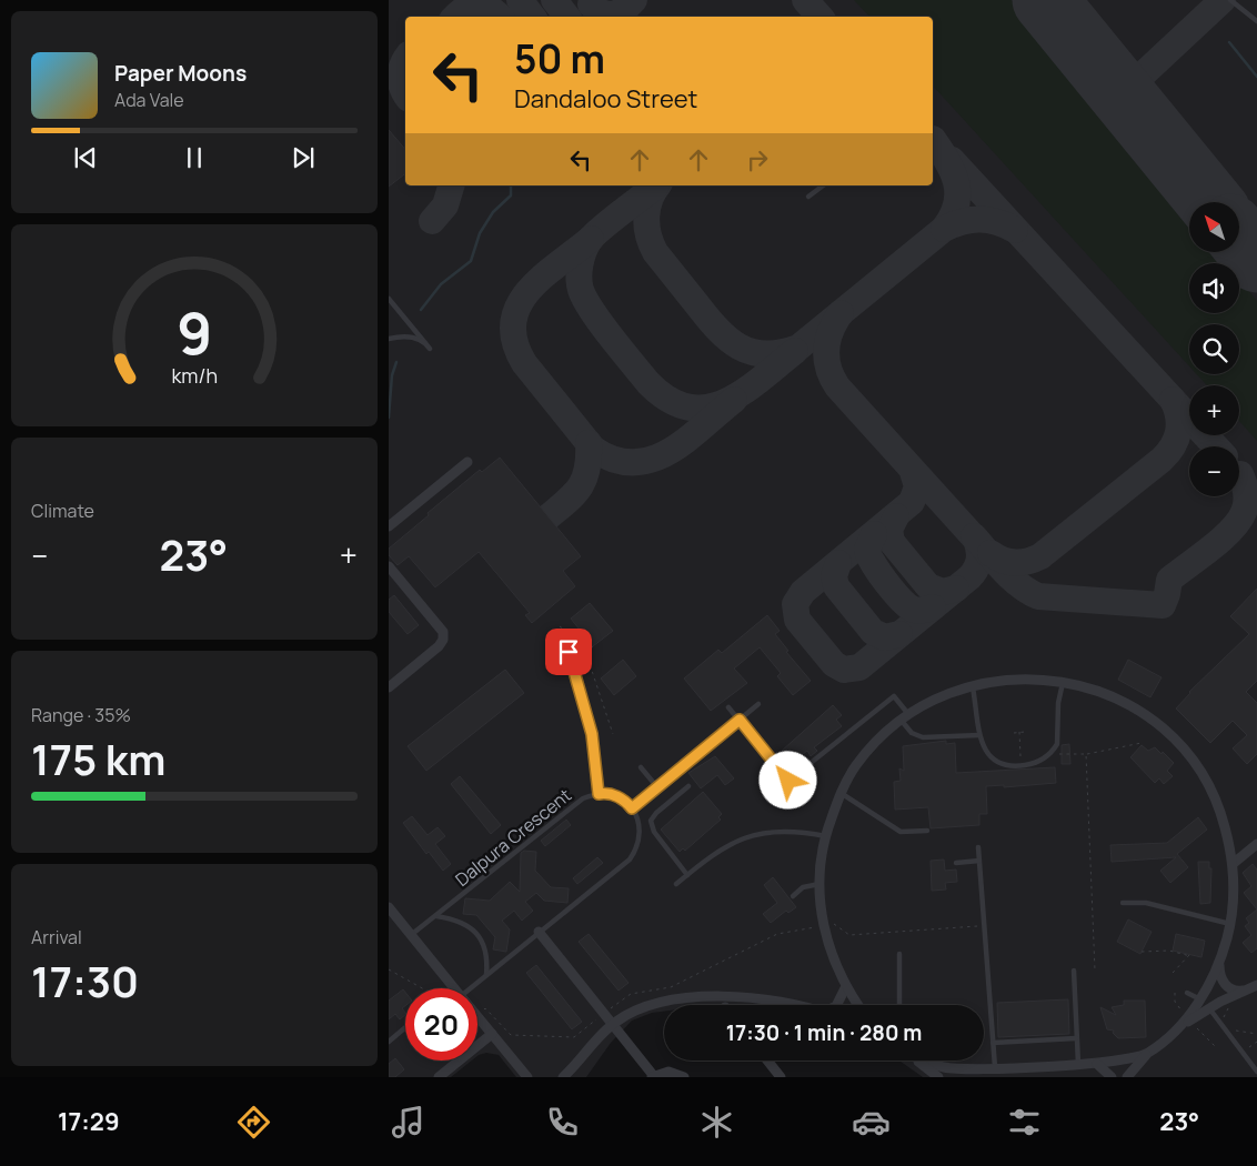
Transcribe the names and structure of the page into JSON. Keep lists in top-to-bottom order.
{
  "streets": {
    "lane": ["Dalpura Crescent"]
  },
  "north": "top left",
  "page": {
    "turn": ["50 m", "Dandaloo Street"],
    "song": ["Paper Moons", "Ada Vale"],
    "map_buttons": ["+", "−"],
    "tile": [
      "Climate",
      ["Range · 35%", "175 km"],
      ["Arrival", "17:30"]
    ],
    "heat": ["−", "23°", "+"],
    "limit": "20",
    "trip": "17:30 · 1 min · 280 m",
    "tabs": ["17:29", "23°"],
    "gauge": ["9", "km/h"]
  }
}
